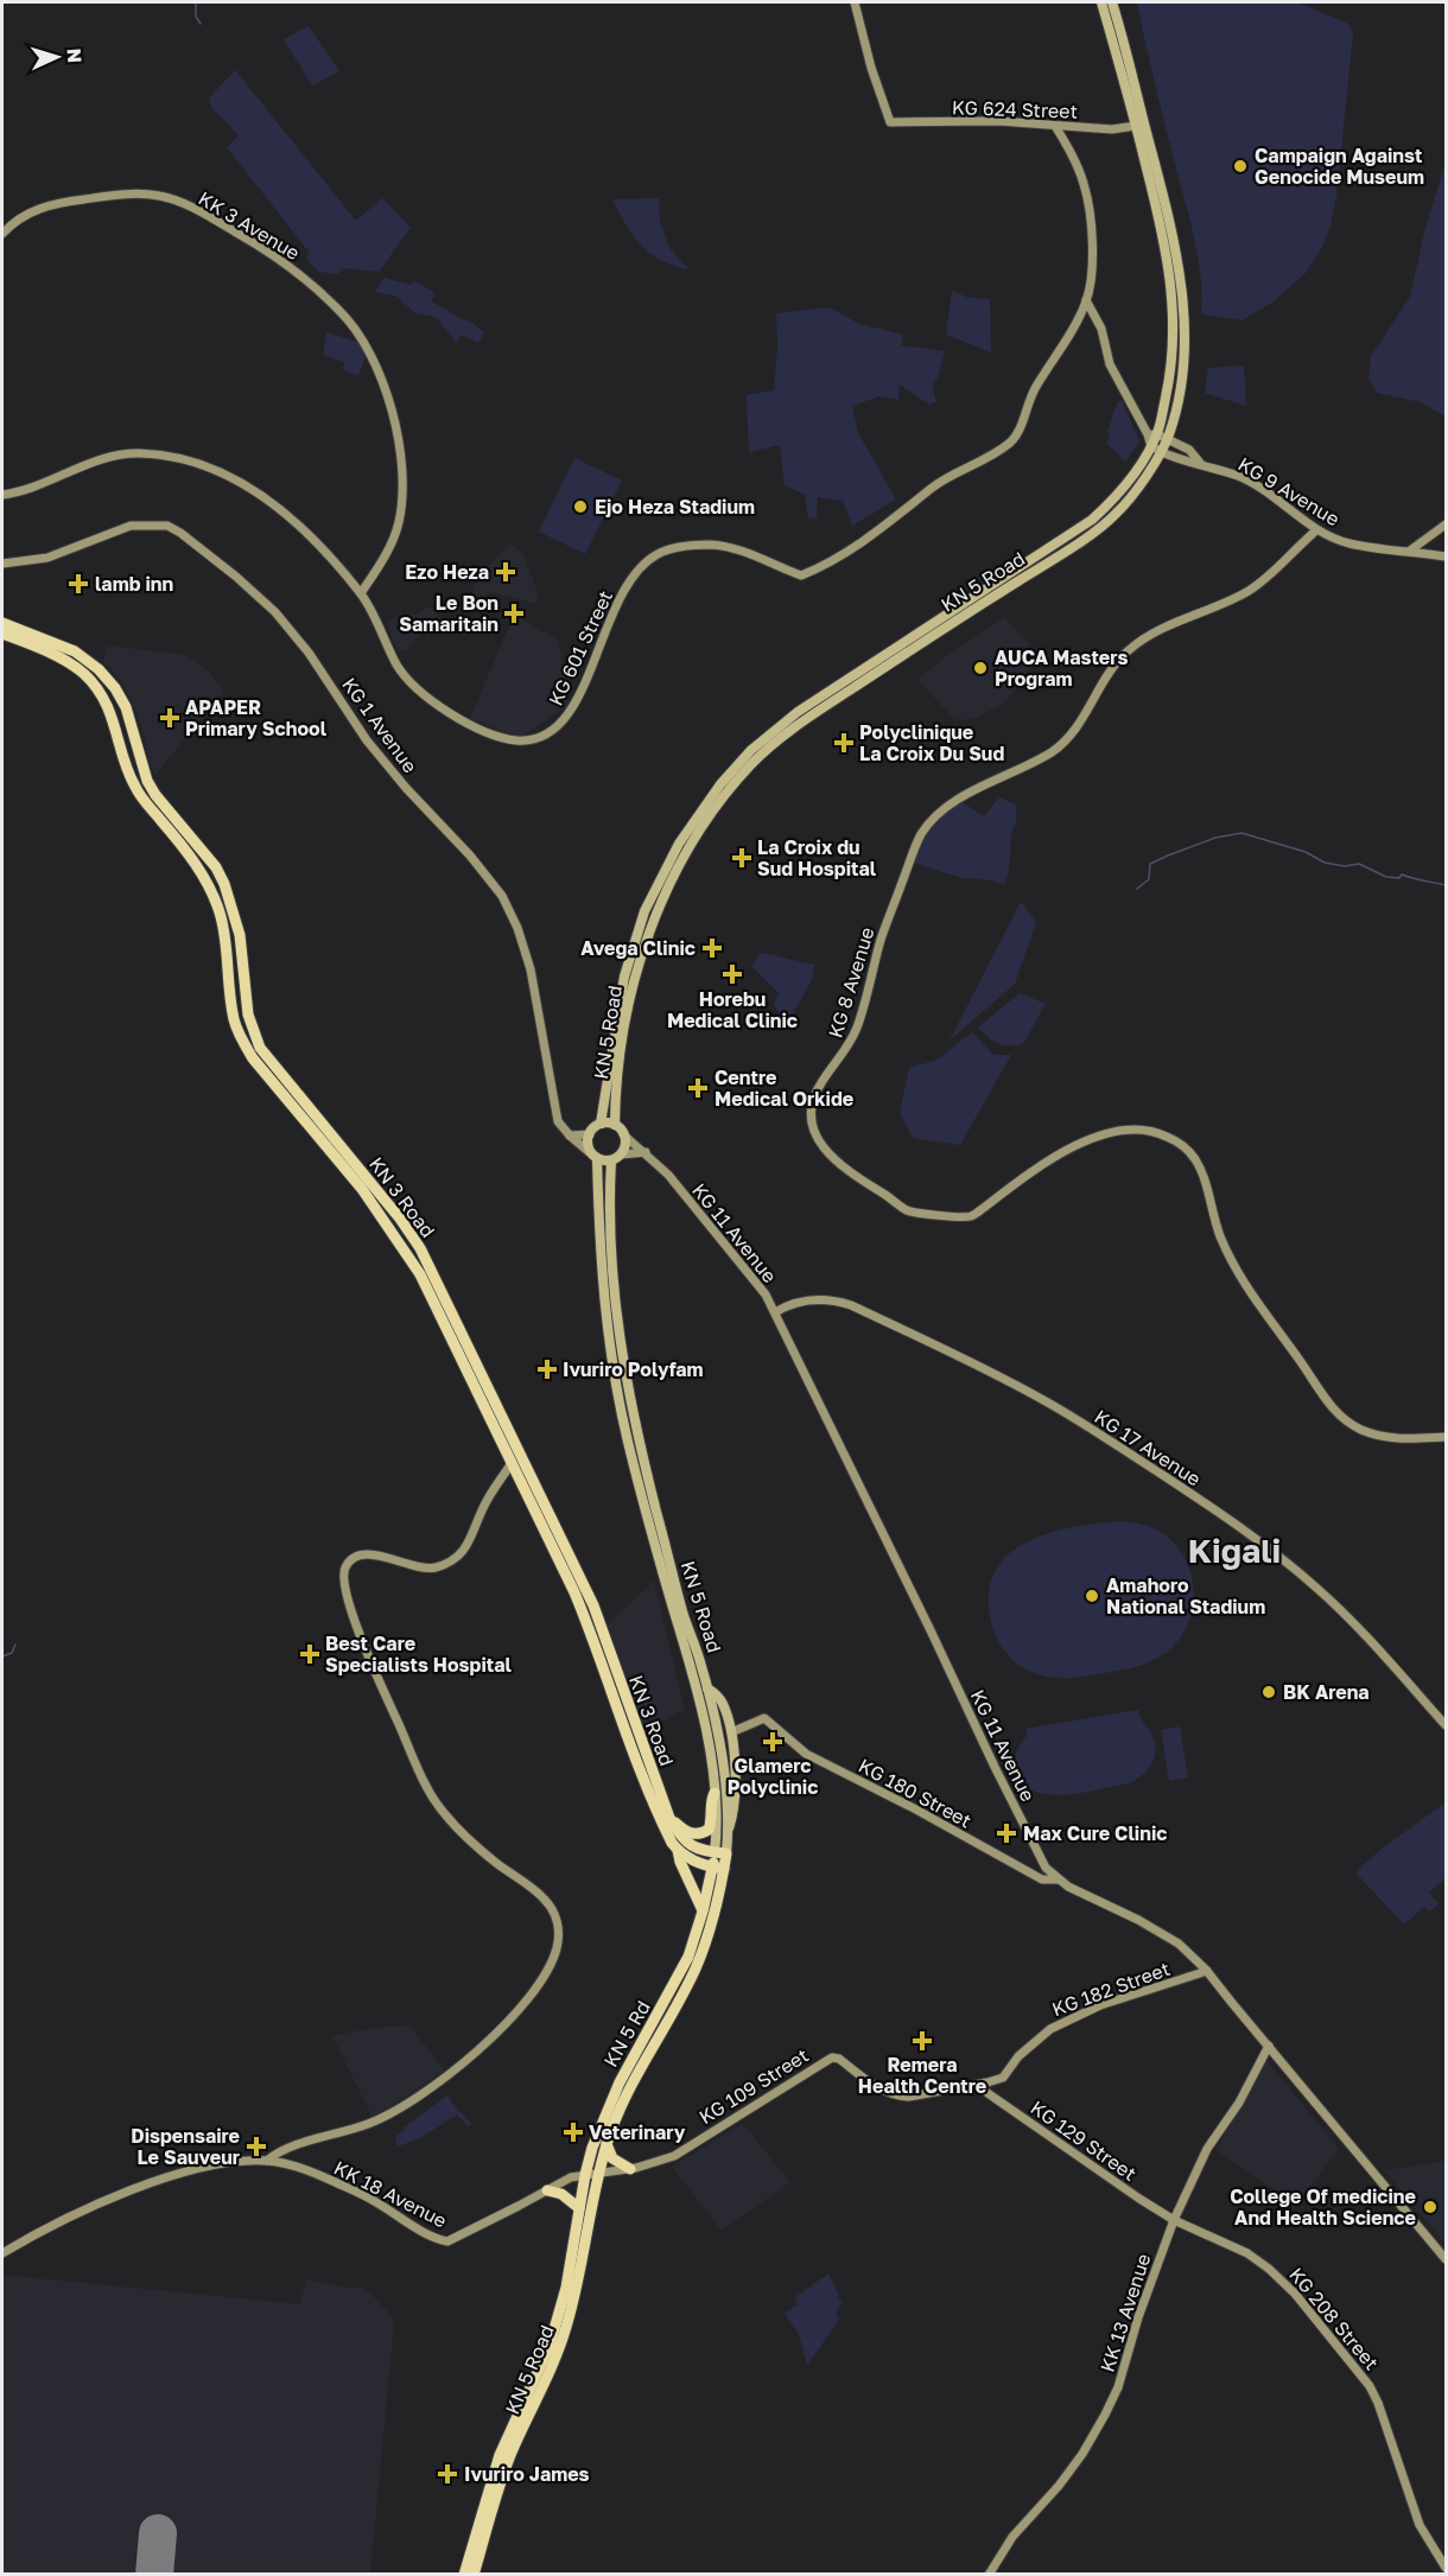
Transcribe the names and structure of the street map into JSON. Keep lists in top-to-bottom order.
{
  "streets": {
    "highway": ["KN 5 Road", "KN 3 Road", "KN 5 Rd"],
    "street": [
      "KG 624 Street",
      "KK 3 Avenue",
      "KG 9 Avenue",
      "KG 601 Street",
      "KG 1 Avenue",
      "KG 8 Avenue",
      "KG 11 Avenue",
      "KG 17 Avenue",
      "KG 180 Street",
      "KG 182 Street",
      "KG 109 Street",
      "KG 129 Street",
      "KK 18 Avenue",
      "KK 13 Avenue",
      "KG 208 Street"
    ]
  },
  "crossings": [
    ["KG 624 Street", "KN 5 Road"],
    ["KG 624 Street", "KG 601 Street"],
    ["KK 3 Avenue", "KG 601 Street"],
    ["KG 9 Avenue", "KN 5 Road"],
    ["KG 9 Avenue", "KG 8 Avenue"],
    ["KN 5 Road", "KG 1 Avenue"],
    ["KN 5 Road", "KN 3 Road"],
    ["KN 5 Road", "KG 11 Avenue"],
    ["KN 5 Road", "KN 5 Rd"],
    ["KN 5 Road", "KG 109 Street"],
    ["KN 5 Road", "KK 18 Avenue"],
    ["KG 1 Avenue", "KG 11 Avenue"],
    ["KN 3 Road", "KN 5 Rd"],
    ["KG 11 Avenue", "KG 17 Avenue"],
    ["KG 11 Avenue", "KG 180 Street"],
    ["KG 11 Avenue", "KG 182 Street"],
    ["KG 11 Avenue", "KK 13 Avenue"],
    ["KG 182 Street", "KG 109 Street"],
    ["KN 5 Rd", "KK 18 Avenue"],
    ["KG 109 Street", "KG 129 Street"],
    ["KG 109 Street", "KK 18 Avenue"],
    ["KG 129 Street", "KK 13 Avenue"],
    ["KG 129 Street", "KG 208 Street"],
    ["KK 13 Avenue", "KG 208 Street"]
  ],
  "districts": ["Kigali"],
  "places": {
    "other": [
      "Campaign Against Genocide Museum",
      "Ejo Heza Stadium",
      "AUCA Masters Program",
      "Amahoro National Stadium",
      "BK Arena",
      "College Of medicine And Health Science"
    ],
    "health": [
      "Ezo Heza",
      "lamb inn",
      "Le Bon Samaritain",
      "APAPER Primary School",
      "Polyclinique La Croix Du Sud",
      "La Croix du Sud Hospital",
      "Avega Clinic",
      "Horebu Medical Clinic",
      "Centre Medical Orkide",
      "Ivuriro Polyfam",
      "Best Care Specialists Hospital",
      "Glamerc Polyclinic",
      "Max Cure Clinic",
      "Remera Health Centre",
      "Veterinary",
      "Dispensaire Le Sauveur",
      "Ivuriro James"
    ]
  },
  "north": "right"
}
